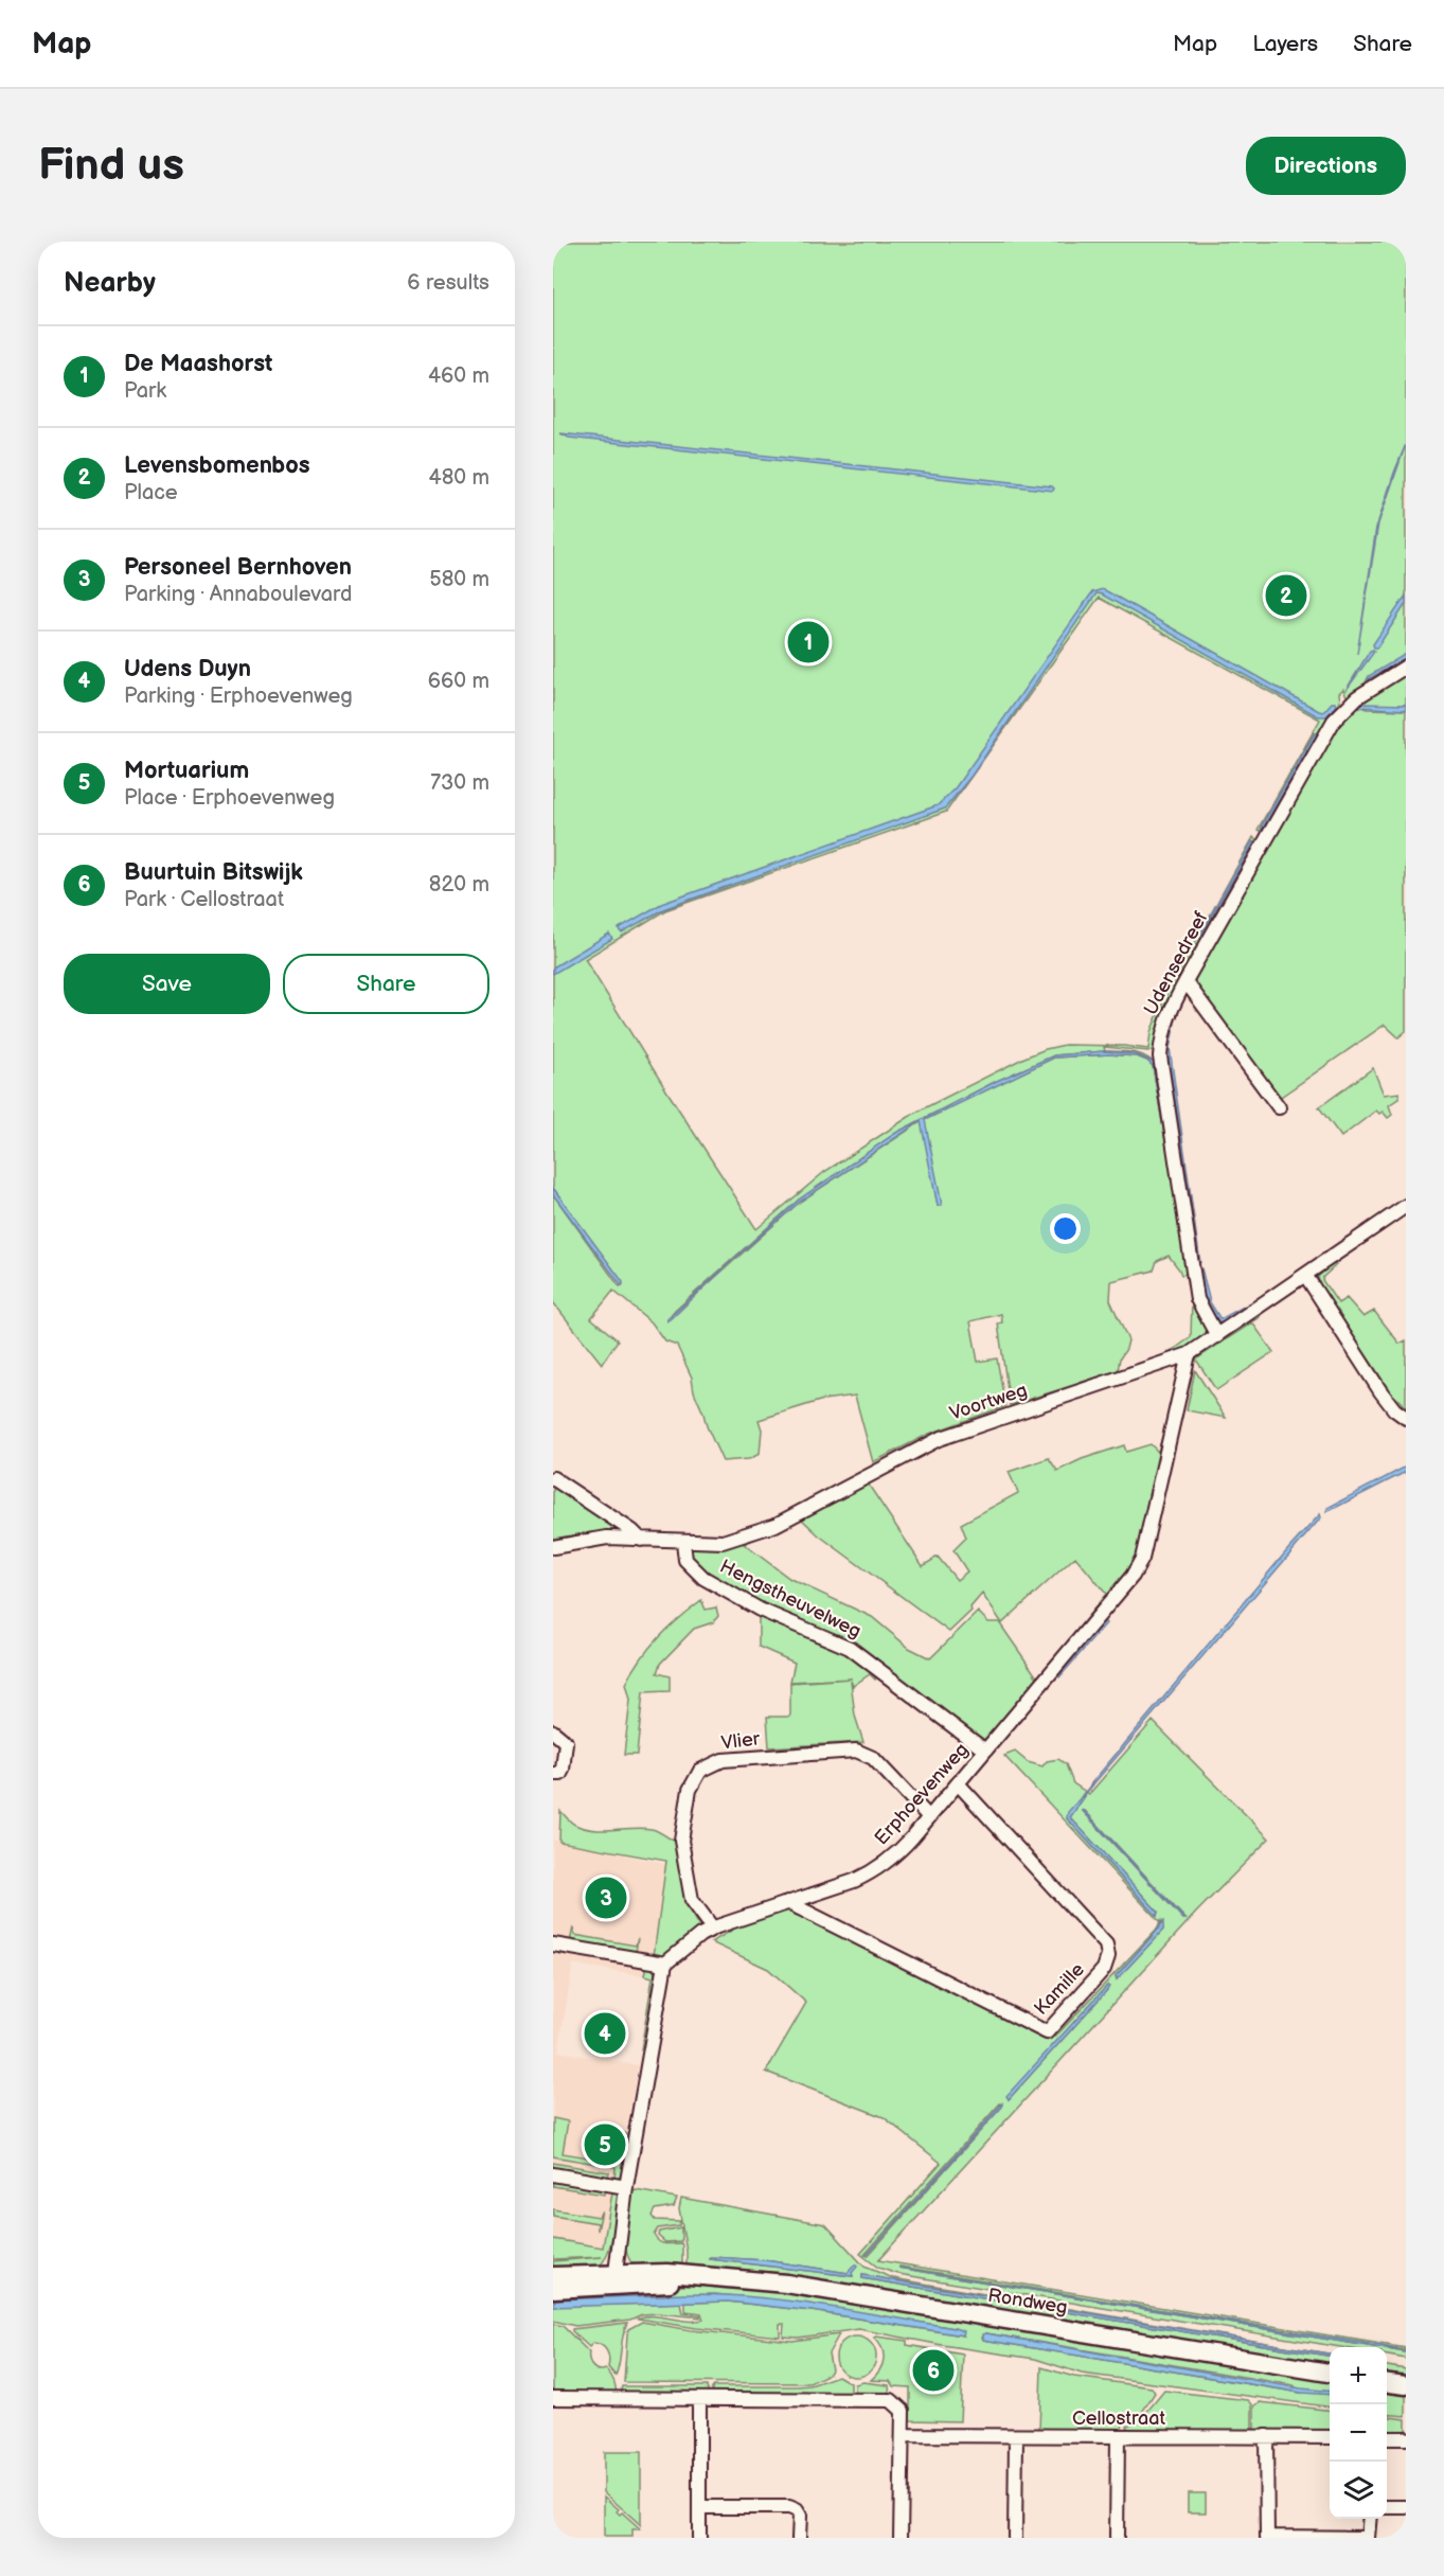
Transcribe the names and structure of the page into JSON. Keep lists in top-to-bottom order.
{
  "streets": {
    "main road": ["Rondweg"],
    "street": [
      "Udensedreef",
      "Voortweg",
      "Hengstheuvelweg",
      "Vlier",
      "Erphoevenweg",
      "Kamille",
      "Cellostraat"
    ]
  },
  "crossings": [
    ["Udensedreef", "Voortweg"],
    ["Voortweg", "Hengstheuvelweg"],
    ["Voortweg", "Erphoevenweg"],
    ["Hengstheuvelweg", "Erphoevenweg"],
    ["Vlier", "Erphoevenweg"],
    ["Erphoevenweg", "Kamille"]
  ],
  "page": {
    "header": "Map",
    "nav": ["Map", "Layers", "Share"],
    "buttons": [
      "Directions",
      ["Save", "Share"]
    ],
    "title": "Find us",
    "heading": ["Nearby", "6 results"],
    "list": [
      {
        "mark": "1",
        "name": "De Maashorst",
        "note": "Park",
        "value": "460 m"
      },
      {
        "mark": "2",
        "name": "Levensbomenbos",
        "note": "Place",
        "value": "480 m"
      },
      {
        "mark": "3",
        "name": "Personeel Bernhoven",
        "note": "Parking · Annaboulevard",
        "value": "580 m"
      },
      {
        "mark": "4",
        "name": "Udens Duyn",
        "note": "Parking · Erphoevenweg",
        "value": "660 m"
      },
      {
        "mark": "5",
        "name": "Mortuarium",
        "note": "Place · Erphoevenweg",
        "value": "730 m"
      },
      {
        "mark": "6",
        "name": "Buurtuin Bitswijk",
        "note": "Park · Cellostraat",
        "value": "820 m"
      }
    ],
    "pins": [
      "2",
      "1",
      "3",
      "4",
      "5",
      "6"
    ],
    "map_buttons": ["+", "−"]
  }
}
